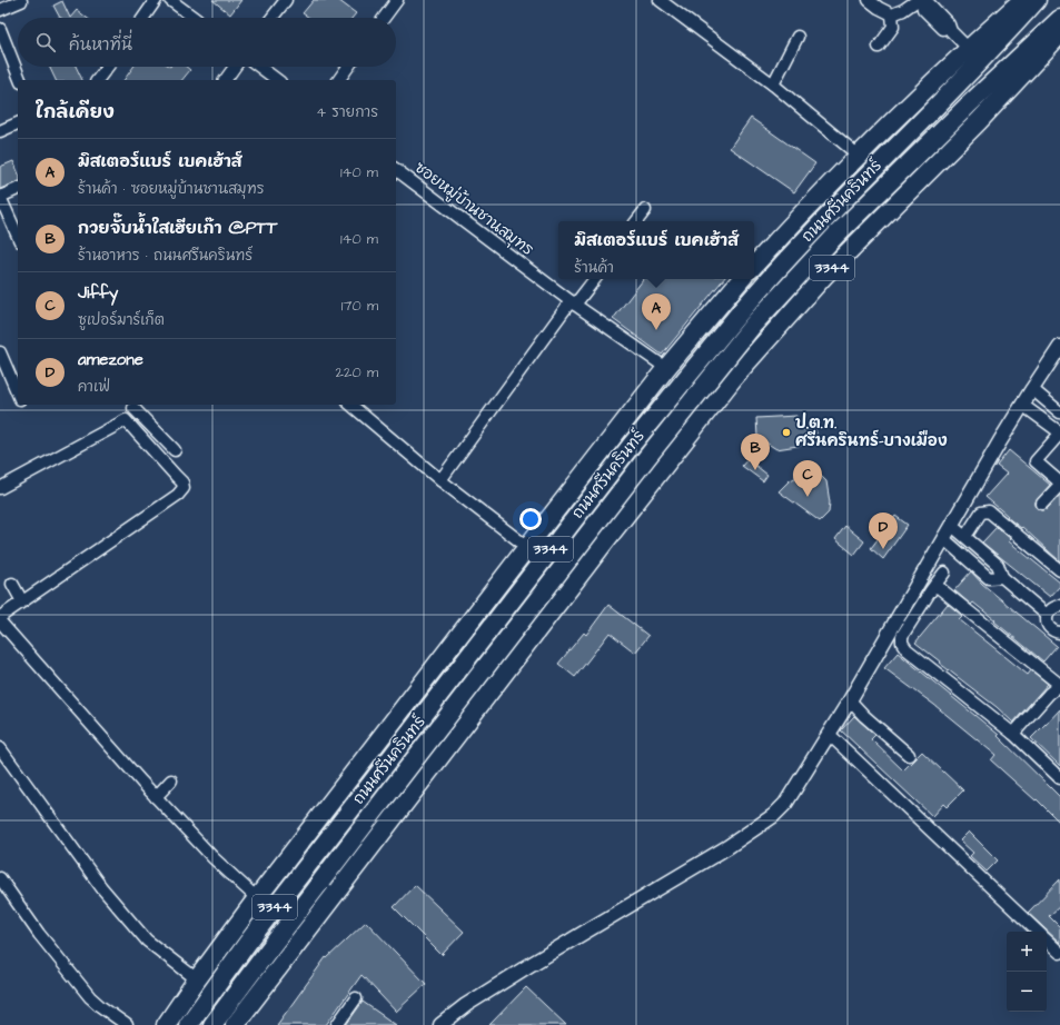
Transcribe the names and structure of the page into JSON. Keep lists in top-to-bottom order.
{
  "streets": {
    "main road": ["ถนนศรีนครินทร์", "3344"],
    "street": ["ซอยหมู่บ้านชานสมุทร"]
  },
  "crossings": [
    ["ถนนศรีนครินทร์", "ซอยหมู่บ้านชานสมุทร"]
  ],
  "places": ["ป.ต.ท. ศรีนครินทร์-บางเมือง"],
  "page": {
    "search": "ค้นหาที่นี่",
    "heading": ["ใกล้เคียง", "4 รายการ"],
    "list": [
      {
        "mark": "A",
        "name": "มิสเตอร์แบร์ เบคเฮ้าส์",
        "note": "ร้านค้า · ซอยหมู่บ้านชานสมุทร",
        "value": "140 m"
      },
      {
        "mark": "B",
        "name": "กวยจั๊บน้ำใสเฮียเก๊า @PTT",
        "note": "ร้านอาหาร · ถนนศรีนครินทร์",
        "value": "140 m"
      },
      {
        "mark": "C",
        "name": "Jiffy",
        "note": "ซูเปอร์มาร์เก็ต",
        "value": "170 m"
      },
      {
        "mark": "D",
        "name": "amezone",
        "note": "คาเฟ่",
        "value": "220 m"
      }
    ],
    "popup": ["มิสเตอร์แบร์ เบคเฮ้าส์", "ร้านค้า"],
    "pins": [
      "A",
      "B",
      "C",
      "D"
    ],
    "map_buttons": ["+", "−"]
  }
}
